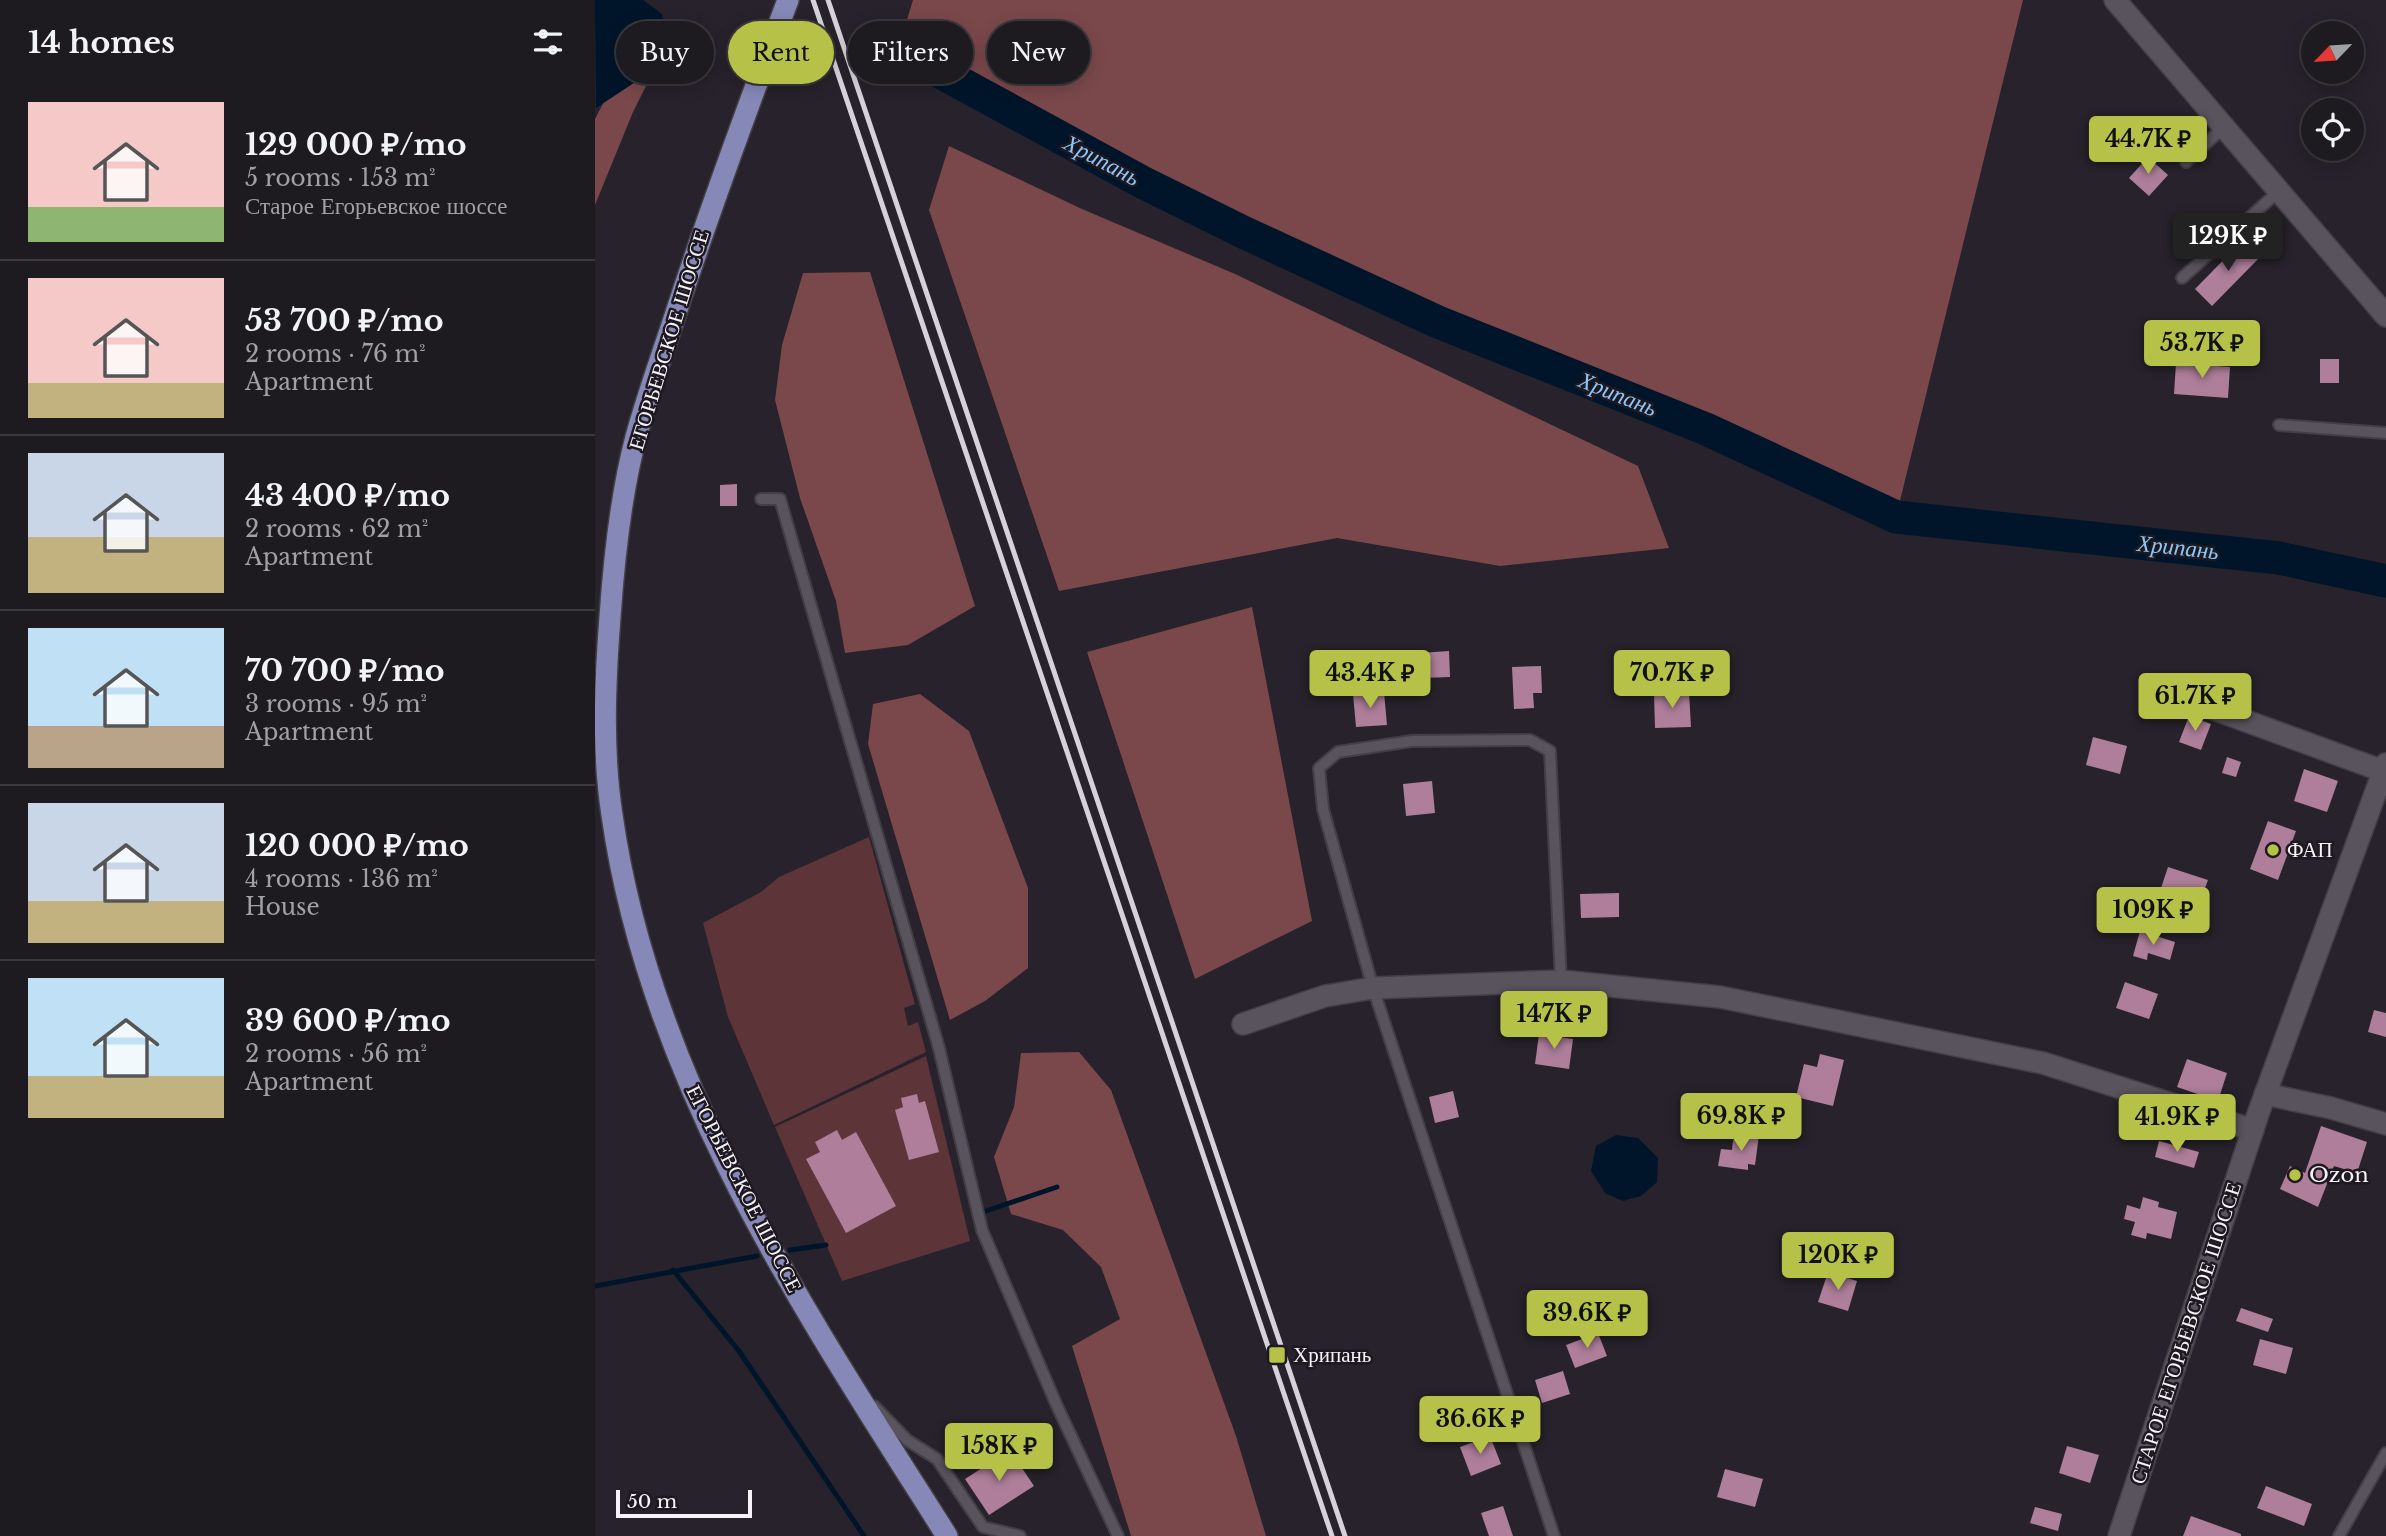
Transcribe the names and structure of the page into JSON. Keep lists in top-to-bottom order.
{
  "streets": {
    "main road": ["ЕГОРЬЕВСКОЕ ШОССЕ"],
    "street": ["СТАРОЕ ЕГОРЬЕВСКОЕ ШОССЕ"]
  },
  "water": ["Хрипань"],
  "places": {
    "other": ["ФАП", "Ozon"],
    "transit": ["Хрипань"]
  },
  "scale_bar": "50 m",
  "north": "bottom left",
  "page": {
    "heading": "14 homes",
    "chip": [
      "Buy",
      "Rent",
      "Filters",
      "New"
    ],
    "list": [
      {
        "name": "129 000 ₽/mo",
        "note": "5 rooms · 153 m² · Старое Егорьевское шоссе"
      },
      {
        "name": "53 700 ₽/mo",
        "note": "2 rooms · 76 m² · Apartment"
      },
      {
        "name": "43 400 ₽/mo",
        "note": "2 rooms · 62 m² · Apartment"
      },
      {
        "name": "70 700 ₽/mo",
        "note": "3 rooms · 95 m² · Apartment"
      },
      {
        "name": "120 000 ₽/mo",
        "note": "4 rooms · 136 m² · House"
      },
      {
        "name": "39 600 ₽/mo",
        "note": "2 rooms · 56 m² · Apartment"
      }
    ],
    "price": [
      "44.7K ₽",
      "129K ₽",
      "53.7K ₽",
      "43.4K ₽",
      "70.7K ₽",
      "61.7K ₽",
      "109K ₽",
      "147K ₽",
      "69.8K ₽",
      "41.9K ₽",
      "120K ₽",
      "39.6K ₽",
      "36.6K ₽",
      "158K ₽"
    ],
    "scale": "50 m"
  }
}
